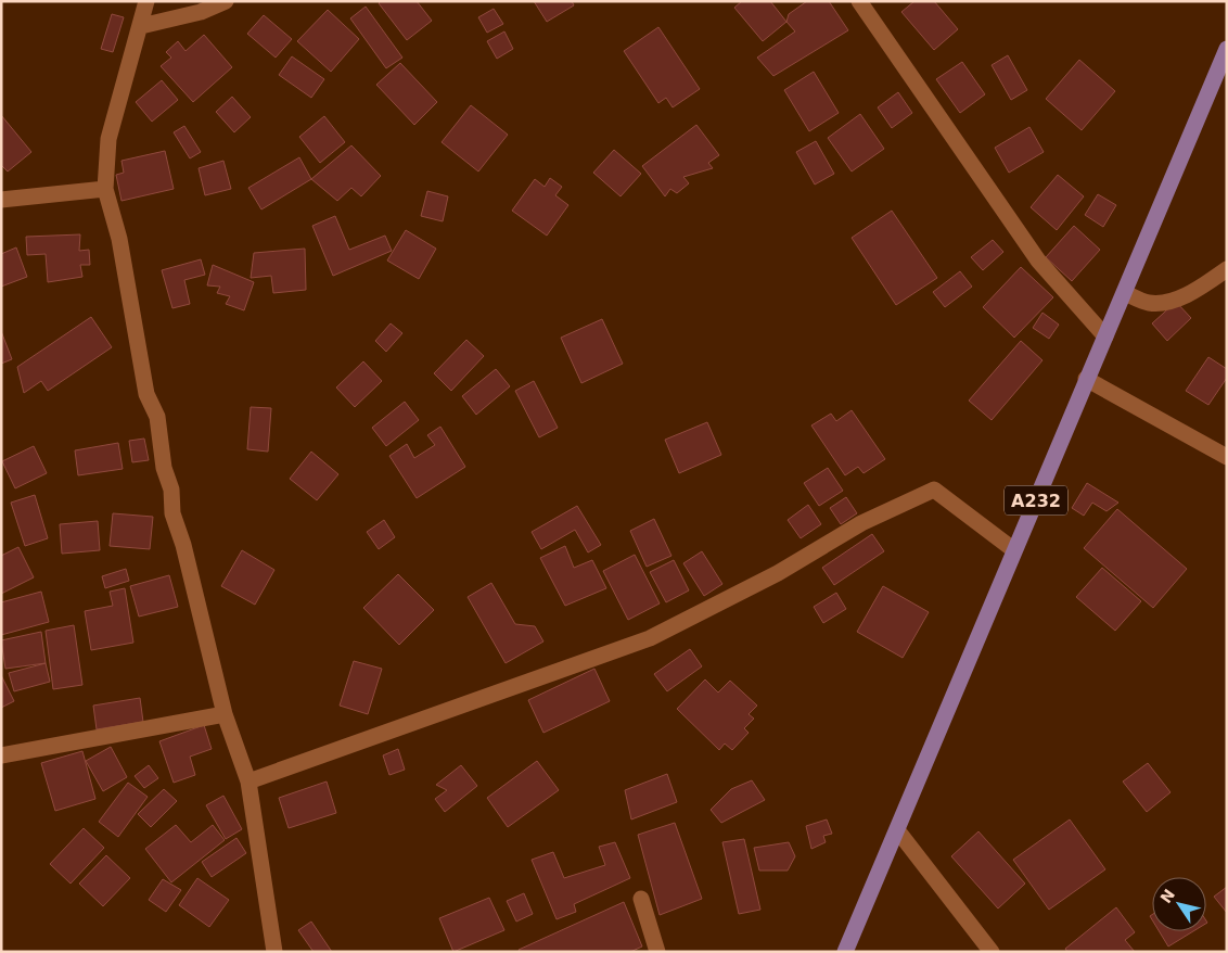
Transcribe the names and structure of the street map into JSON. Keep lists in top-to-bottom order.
{
  "streets": {
    "main road": ["A232"]
  },
  "north": "top left"
}
